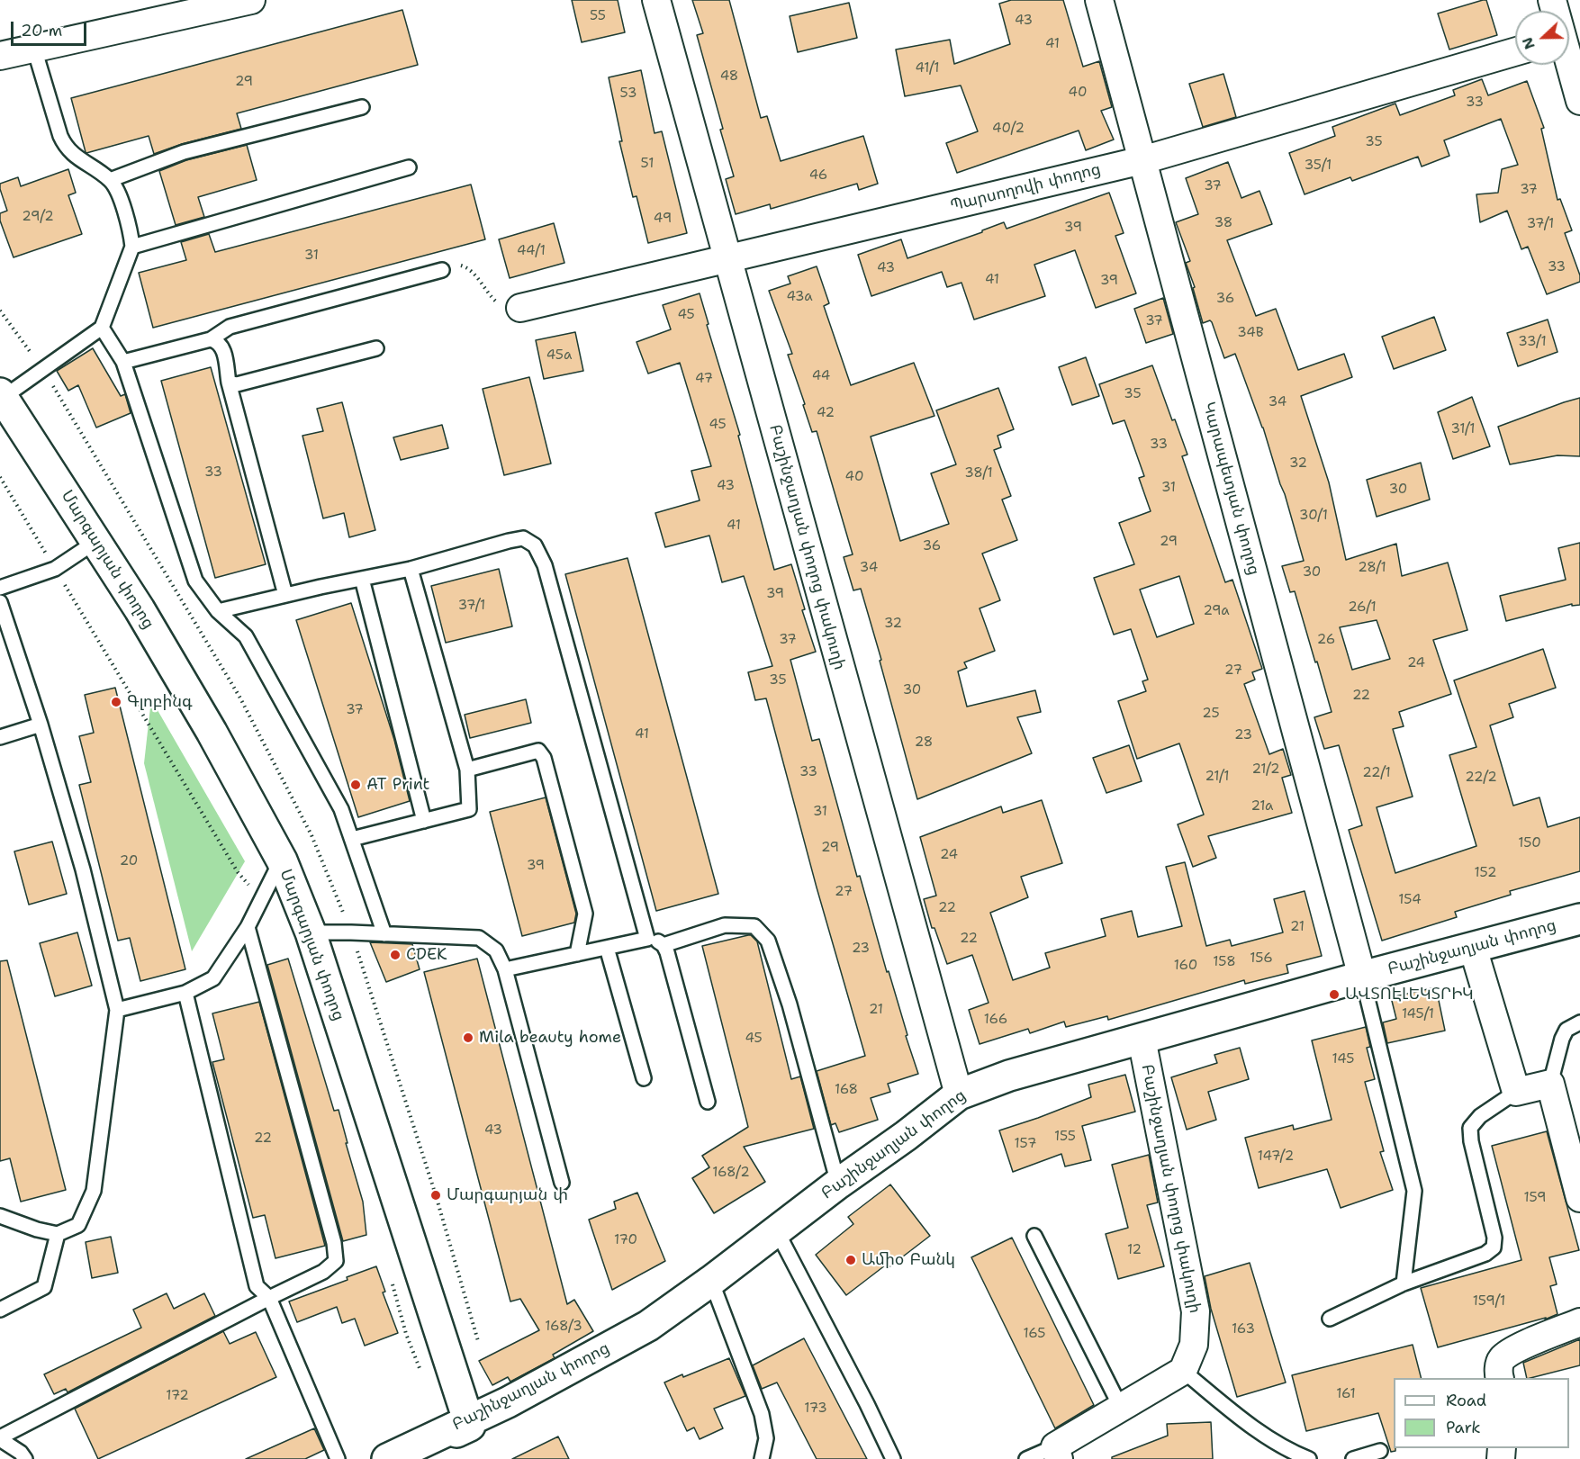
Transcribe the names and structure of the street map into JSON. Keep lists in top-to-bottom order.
{
  "streets": {
    "main road": ["Մարգարյան փողոց", "Բաշինջաղյան փողոց"],
    "street": ["Պարսողովի փողոց", "Կարապետյան փողոց", "Բաշինջաղյան փողոց փակուղի"]
  },
  "crossings": [
    ["Պարսողովի փողոց", "Կարապետյան փողոց"],
    ["Պարսողովի փողոց", "Բաշինջաղյան փողոց փակուղի"],
    ["Կարապետյան փողոց", "Բաշինջաղյան փողոց"],
    ["Բաշինջաղյան փողոց փակուղի", "Բաշինջաղյան փողոց"],
    ["Մարգարյան փողոց", "Բաշինջաղյան փողոց"]
  ],
  "places": [
    "Գլոբինգ",
    "AT Print",
    "CDEK",
    "ԱՎՏՈԷԼԵԿՏՐԻԿ",
    "Mila beauty home",
    "Մարգարյան փ",
    "Ամիօ Բանկ"
  ],
  "house_numbers": [
    "55",
    "43",
    "41",
    "41/1",
    "48",
    "29",
    "40",
    "53",
    "33",
    "40/2",
    "35",
    "51",
    "35/1",
    "46",
    "37",
    "37",
    "29/2",
    "49",
    "38",
    "37/1",
    "39",
    "44/1",
    "31",
    "33",
    "43",
    "41",
    "39",
    "43a",
    "36",
    "45",
    "37",
    "34B",
    "33/1",
    "45a",
    "44",
    "47",
    "35",
    "34",
    "42",
    "45",
    "31/1",
    "33",
    "32",
    "33",
    "38/1",
    "40",
    "43",
    "31",
    "30",
    "30/1",
    "41",
    "29",
    "36",
    "34",
    "28/1",
    "30",
    "39",
    "37/1",
    "26/1",
    "29a",
    "32",
    "37",
    "26",
    "24",
    "27",
    "35",
    "30",
    "22",
    "37",
    "25",
    "41",
    "23",
    "28",
    "21/2",
    "33",
    "22/1",
    "21/1",
    "22/2",
    "21a",
    "31",
    "150",
    "29",
    "24",
    "20",
    "39",
    "152",
    "27",
    "154",
    "22",
    "21",
    "22",
    "23",
    "156",
    "158",
    "160",
    "21",
    "145/1",
    "166",
    "45",
    "145",
    "168",
    "43",
    "155",
    "22",
    "157",
    "147/2",
    "168/2",
    "159",
    "170",
    "12",
    "159/1",
    "168/3",
    "163",
    "165",
    "161",
    "172",
    "173"
  ],
  "legend": ["Road", "Park"],
  "scale_bar": "20 m",
  "north": "left"
}
